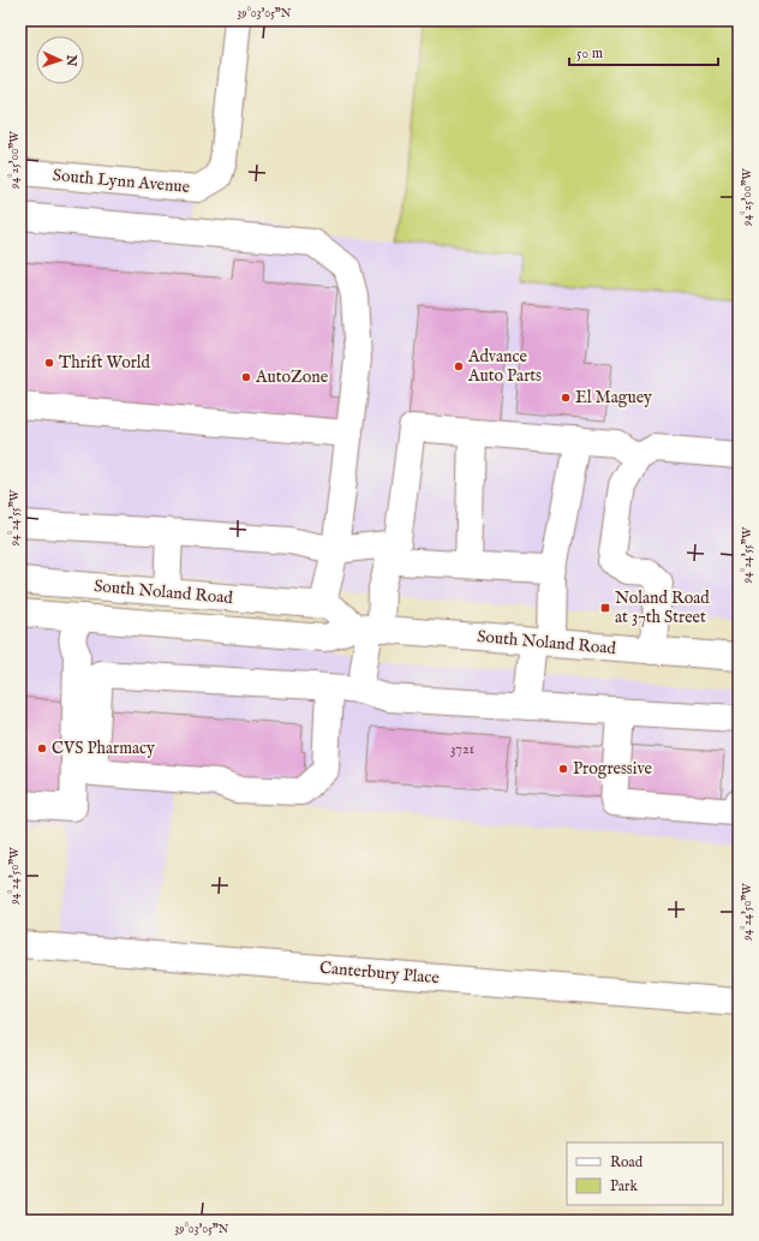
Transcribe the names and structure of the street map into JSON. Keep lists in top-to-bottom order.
{
  "streets": {
    "street": ["South Lynn Avenue", "South Noland Road", "Canterbury Place"]
  },
  "places": {
    "other": [
      "Thrift World",
      "Advance Auto Parts",
      "AutoZone",
      "El Maguey",
      "CVS Pharmacy",
      "Progressive"
    ],
    "transit": ["Noland Road at 37th Street"]
  },
  "house_numbers": ["3721"],
  "legend": ["Road", "Park"],
  "scale_bar": "50 m",
  "north": "right",
  "coordinates": [
    "39°03'05\"N",
    "94°25'00\"W",
    "94°24'55\"W",
    "94°24'50\"W"
  ]
}
